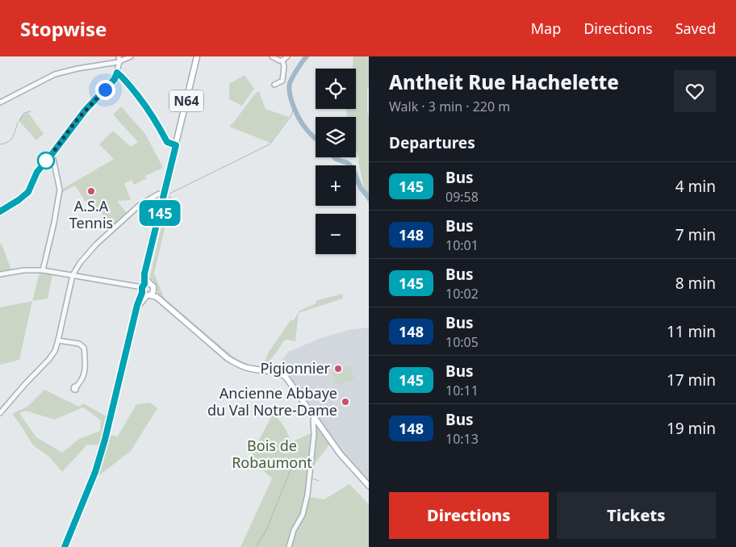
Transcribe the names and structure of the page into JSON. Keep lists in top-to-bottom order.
{
  "streets": {
    "main road": ["N64"]
  },
  "parks": ["Bois de Robaumont"],
  "places": ["A.S.A Tennis", "Pigionnier", "Ancienne Abbaye du Val Notre-Dame"],
  "lines": ["bus line 145"],
  "page": {
    "header": "Stopwise",
    "nav": ["Map", "Directions", "Saved"],
    "on_map": "145",
    "heading": [
      ["Antheit Rue Hachelette", "Walk · 3 min · 220 m"],
      "Departures"
    ],
    "map_buttons": ["+", "−"],
    "list": [
      {
        "mark": "145",
        "name": "Bus",
        "note": "09:58",
        "value": "4 min"
      },
      {
        "mark": "148",
        "name": "Bus",
        "note": "10:01",
        "value": "7 min"
      },
      {
        "mark": "145",
        "name": "Bus",
        "note": "10:02",
        "value": "8 min"
      },
      {
        "mark": "148",
        "name": "Bus",
        "note": "10:05",
        "value": "11 min"
      },
      {
        "mark": "145",
        "name": "Bus",
        "note": "10:11",
        "value": "17 min"
      },
      {
        "mark": "148",
        "name": "Bus",
        "note": "10:13",
        "value": "19 min"
      }
    ],
    "buttons": ["Directions", "Tickets"]
  }
}
